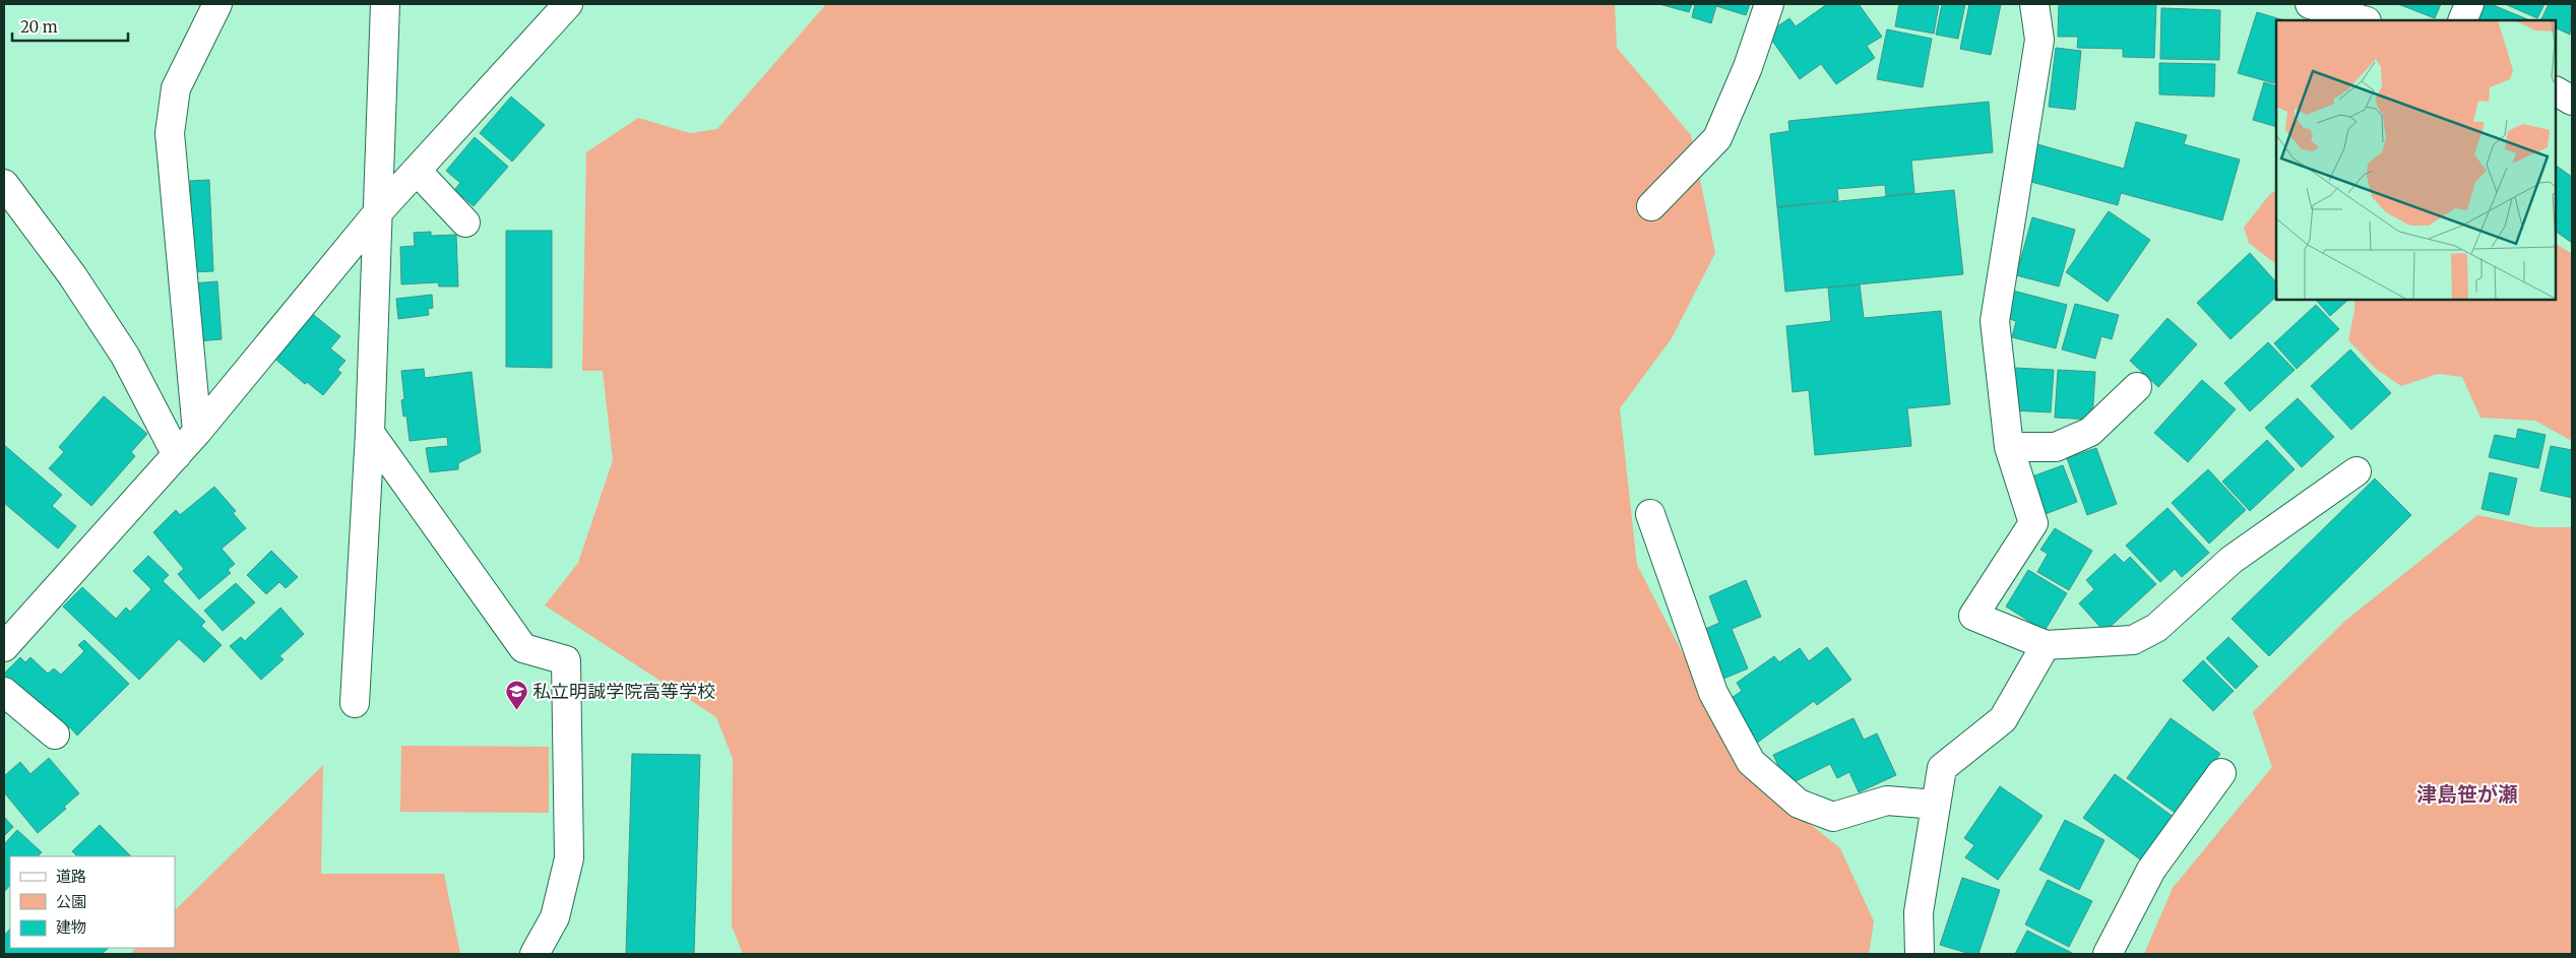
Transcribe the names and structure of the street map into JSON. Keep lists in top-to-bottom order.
{
  "districts": ["津島笹が瀬"],
  "places": {
    "school or university": ["私立明誠学院高等学校"]
  },
  "legend": ["道路", "公園", "建物"],
  "scale_bar": "20 m"
}
